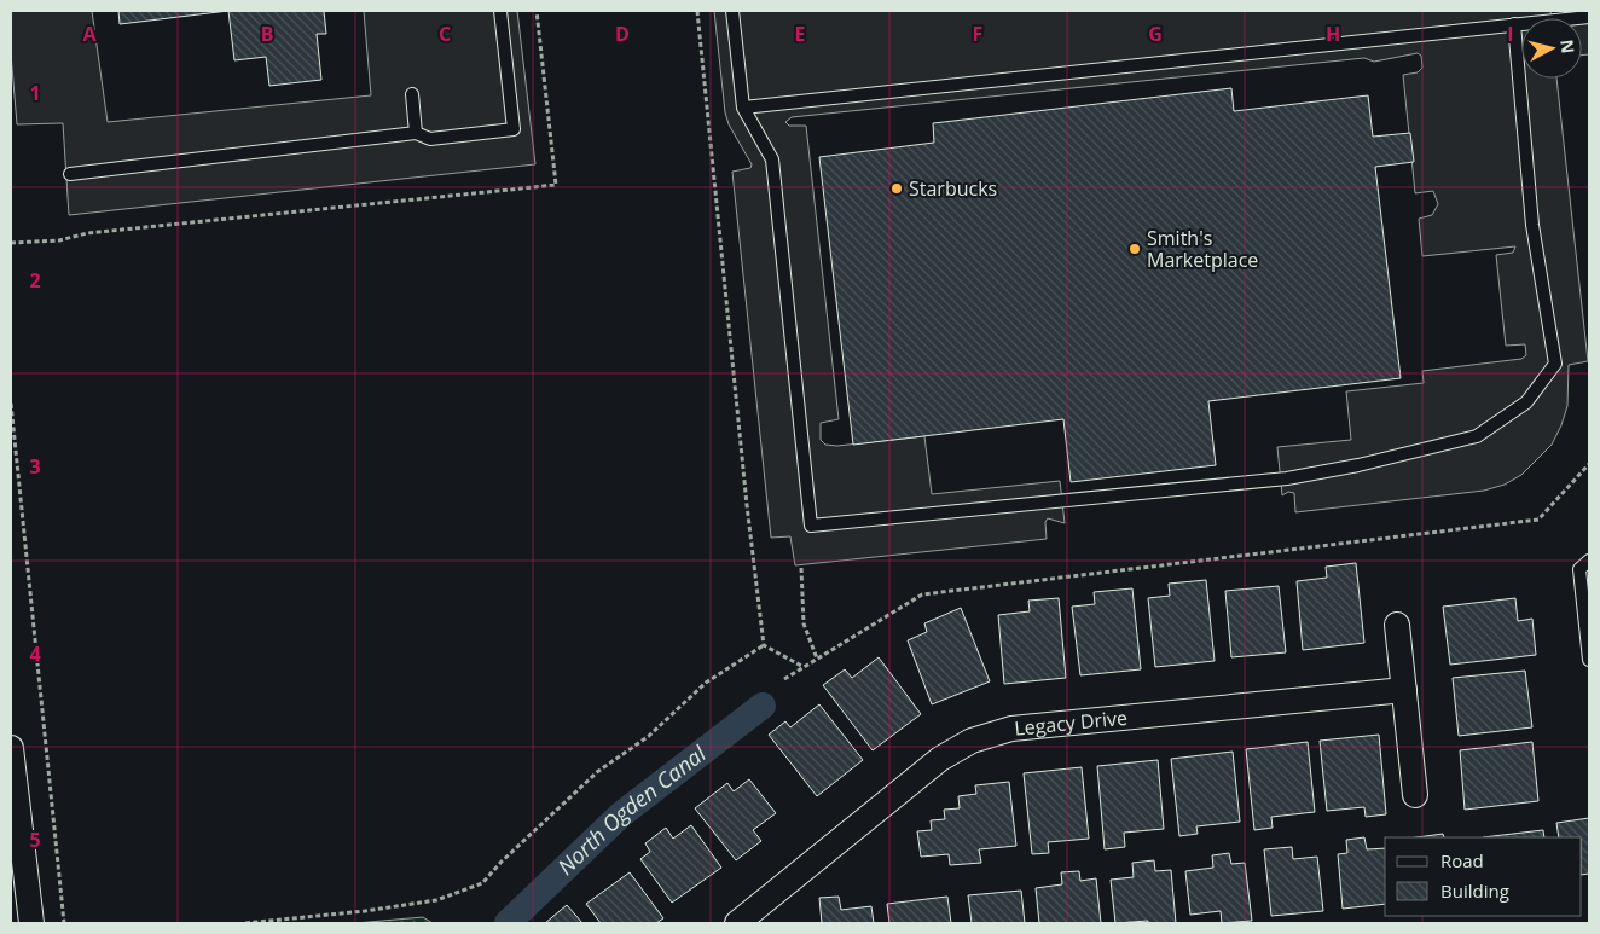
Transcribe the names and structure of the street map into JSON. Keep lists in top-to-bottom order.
{
  "streets": {
    "street": ["Legacy Drive"]
  },
  "water": ["North Ogden Canal"],
  "places": ["Starbucks", "Smith's Marketplace"],
  "legend": ["Road", "Building"],
  "north": "right",
  "grid": {
    "columns": [
      "A",
      "B",
      "C",
      "D",
      "E",
      "F",
      "G",
      "H",
      "I"
    ],
    "rows": [
      "1",
      "2",
      "3",
      "4",
      "5"
    ]
  }
}
